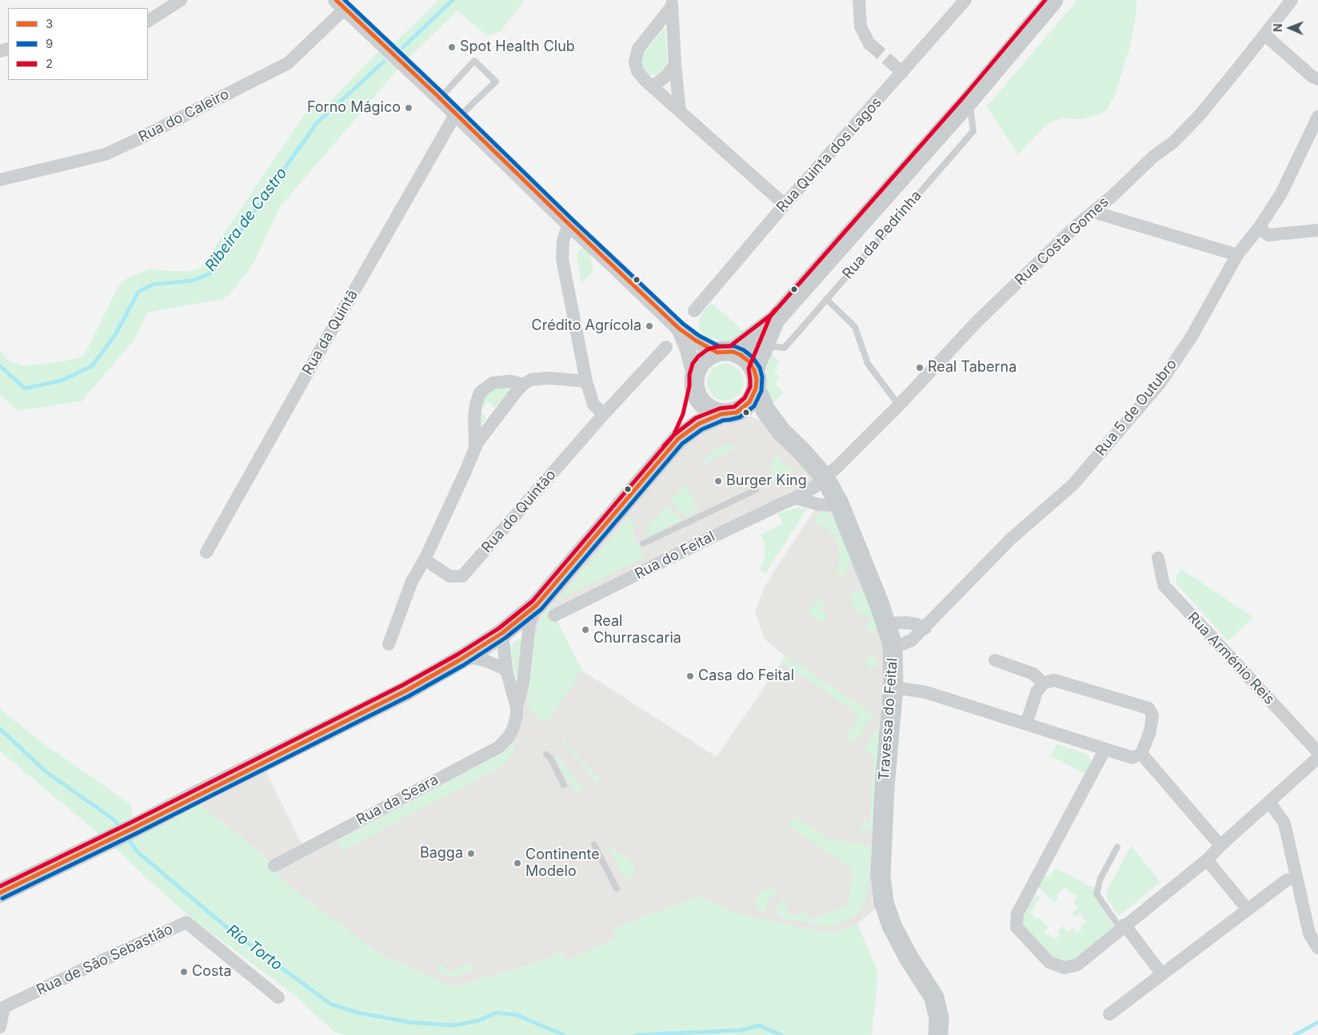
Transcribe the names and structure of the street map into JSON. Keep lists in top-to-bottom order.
{
  "streets": {
    "main road": ["Travessa do Feital"],
    "street": [
      "Rua do Caleiro",
      "Rua Quinta dos Lagos",
      "Rua Costa Gomes",
      "Rua da Quintã",
      "Rua 5 de Outubro",
      "Rua do Quintão",
      "Rua do Feital",
      "Rua Arménio Reis",
      "Rua da Seara",
      "Rua de São Sebastião"
    ],
    "lane": ["Rua da Pedrinha"]
  },
  "crossings": [
    ["Rua Costa Gomes", "Rua do Feital"],
    ["Rua Costa Gomes", "Travessa do Feital"],
    ["Rua 5 de Outubro", "Travessa do Feital"],
    ["Rua do Feital", "Travessa do Feital"]
  ],
  "water": ["Ribeira de Castro", "Rio Torto"],
  "places": [
    "Spot Health Club",
    "Forno Mágico",
    "Crédito Agrícola",
    "Real Taberna",
    "Burger King",
    "Real Churrascaria",
    "Casa do Feital",
    "Bagga",
    "Continente Modelo",
    "Costa"
  ],
  "lines": ["transit line 3", "transit line 9", "transit line 2"],
  "legend": ["3", "9", "2"],
  "north": "left"
}
